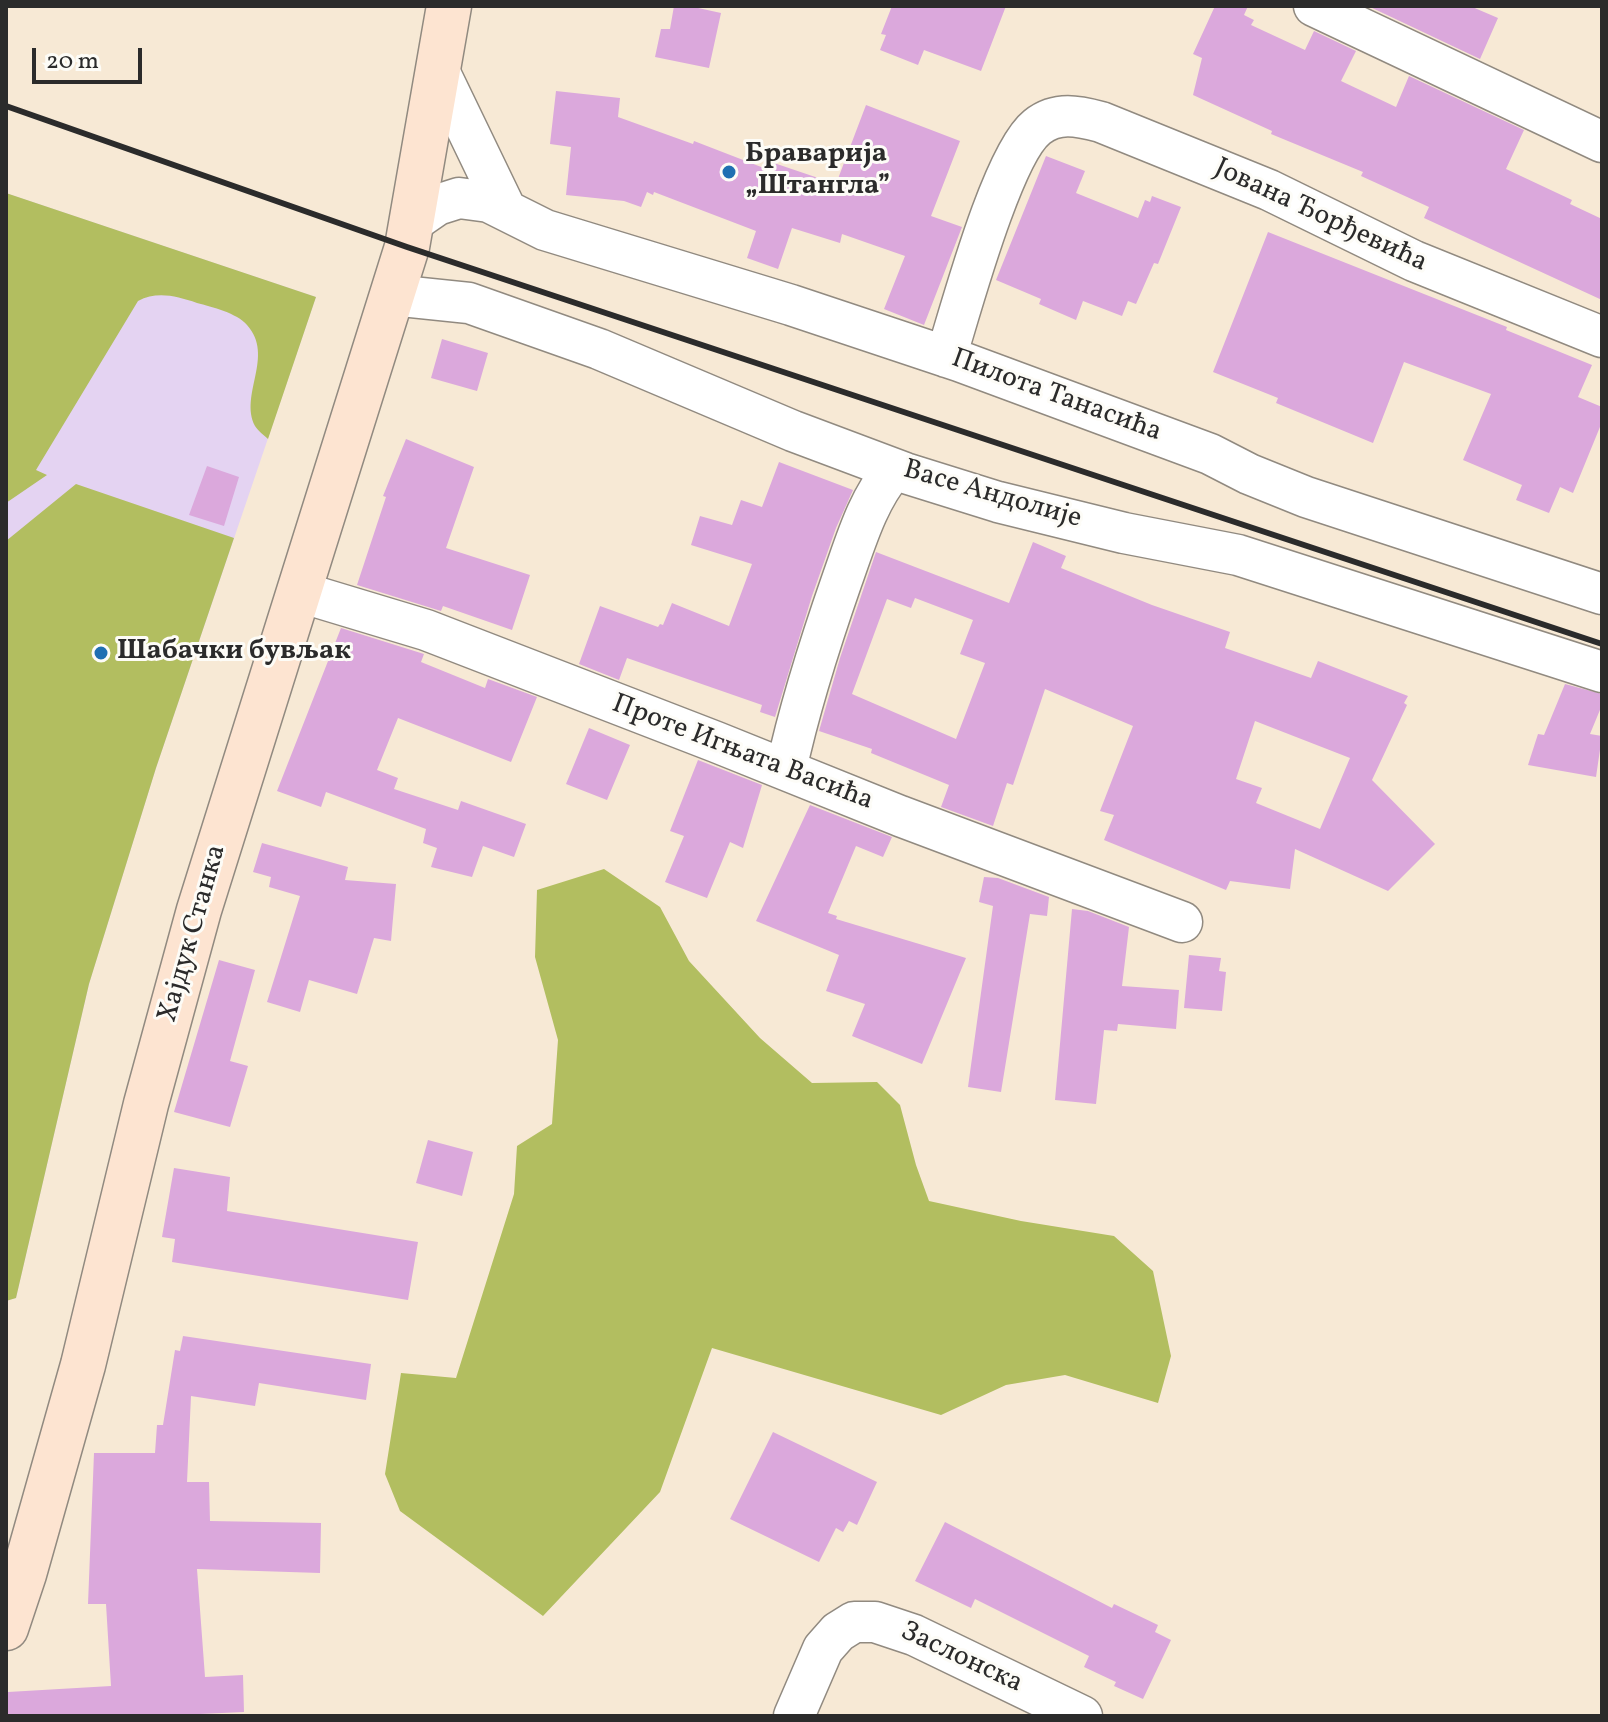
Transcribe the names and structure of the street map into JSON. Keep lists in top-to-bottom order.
{
  "streets": {
    "street": [
      "Јована Ђорђевића",
      "Пилота Танасића",
      "Васе Андолије",
      "Проте Игњата Васића",
      "Хајдук Станка",
      "Заслонска"
    ]
  },
  "crossings": [
    ["Јована Ђорђевића", "Пилота Танасића"],
    ["Пилота Танасића", "Хајдук Станка"],
    ["Васе Андолије", "Хајдук Станка"],
    ["Проте Игњата Васића", "Хајдук Станка"]
  ],
  "places": ["Браварија „Штангла”", "Шабачки бувљак"],
  "scale_bar": "20 m"
}
